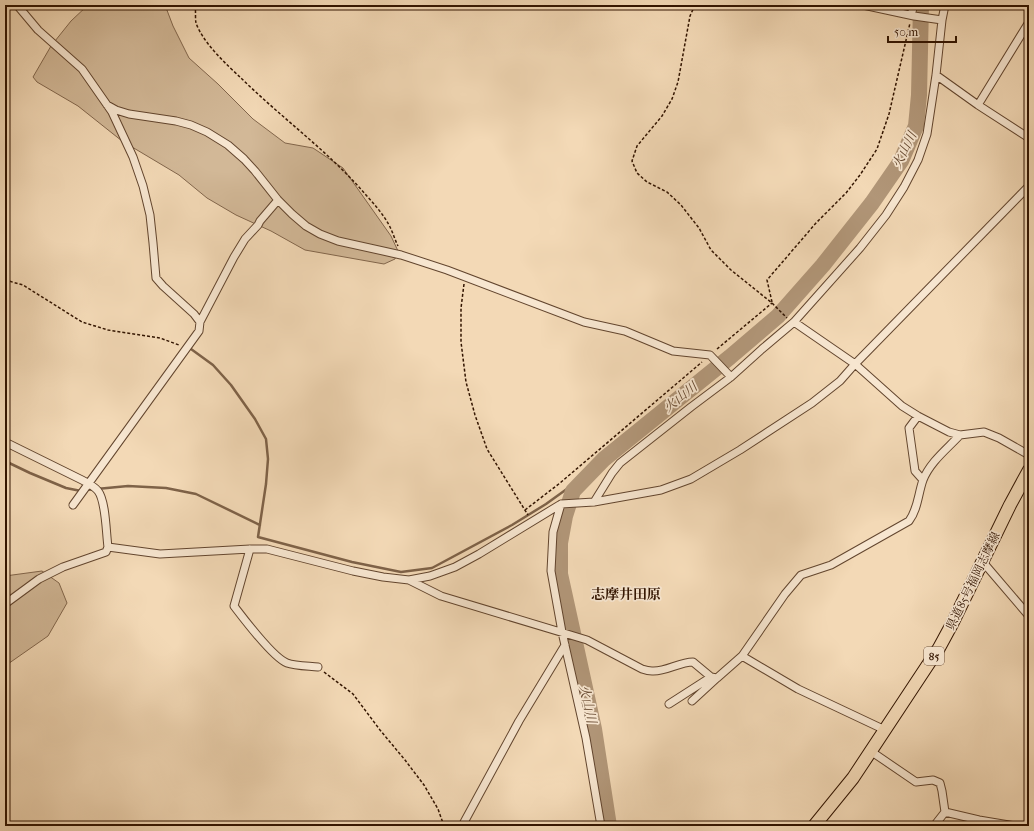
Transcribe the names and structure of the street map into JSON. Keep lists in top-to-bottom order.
{
  "streets": {
    "main road": ["県道85号福岡志摩線", "85"]
  },
  "districts": ["志摩井田原"],
  "water": ["火山川"],
  "scale_bar": "50 m"
}
